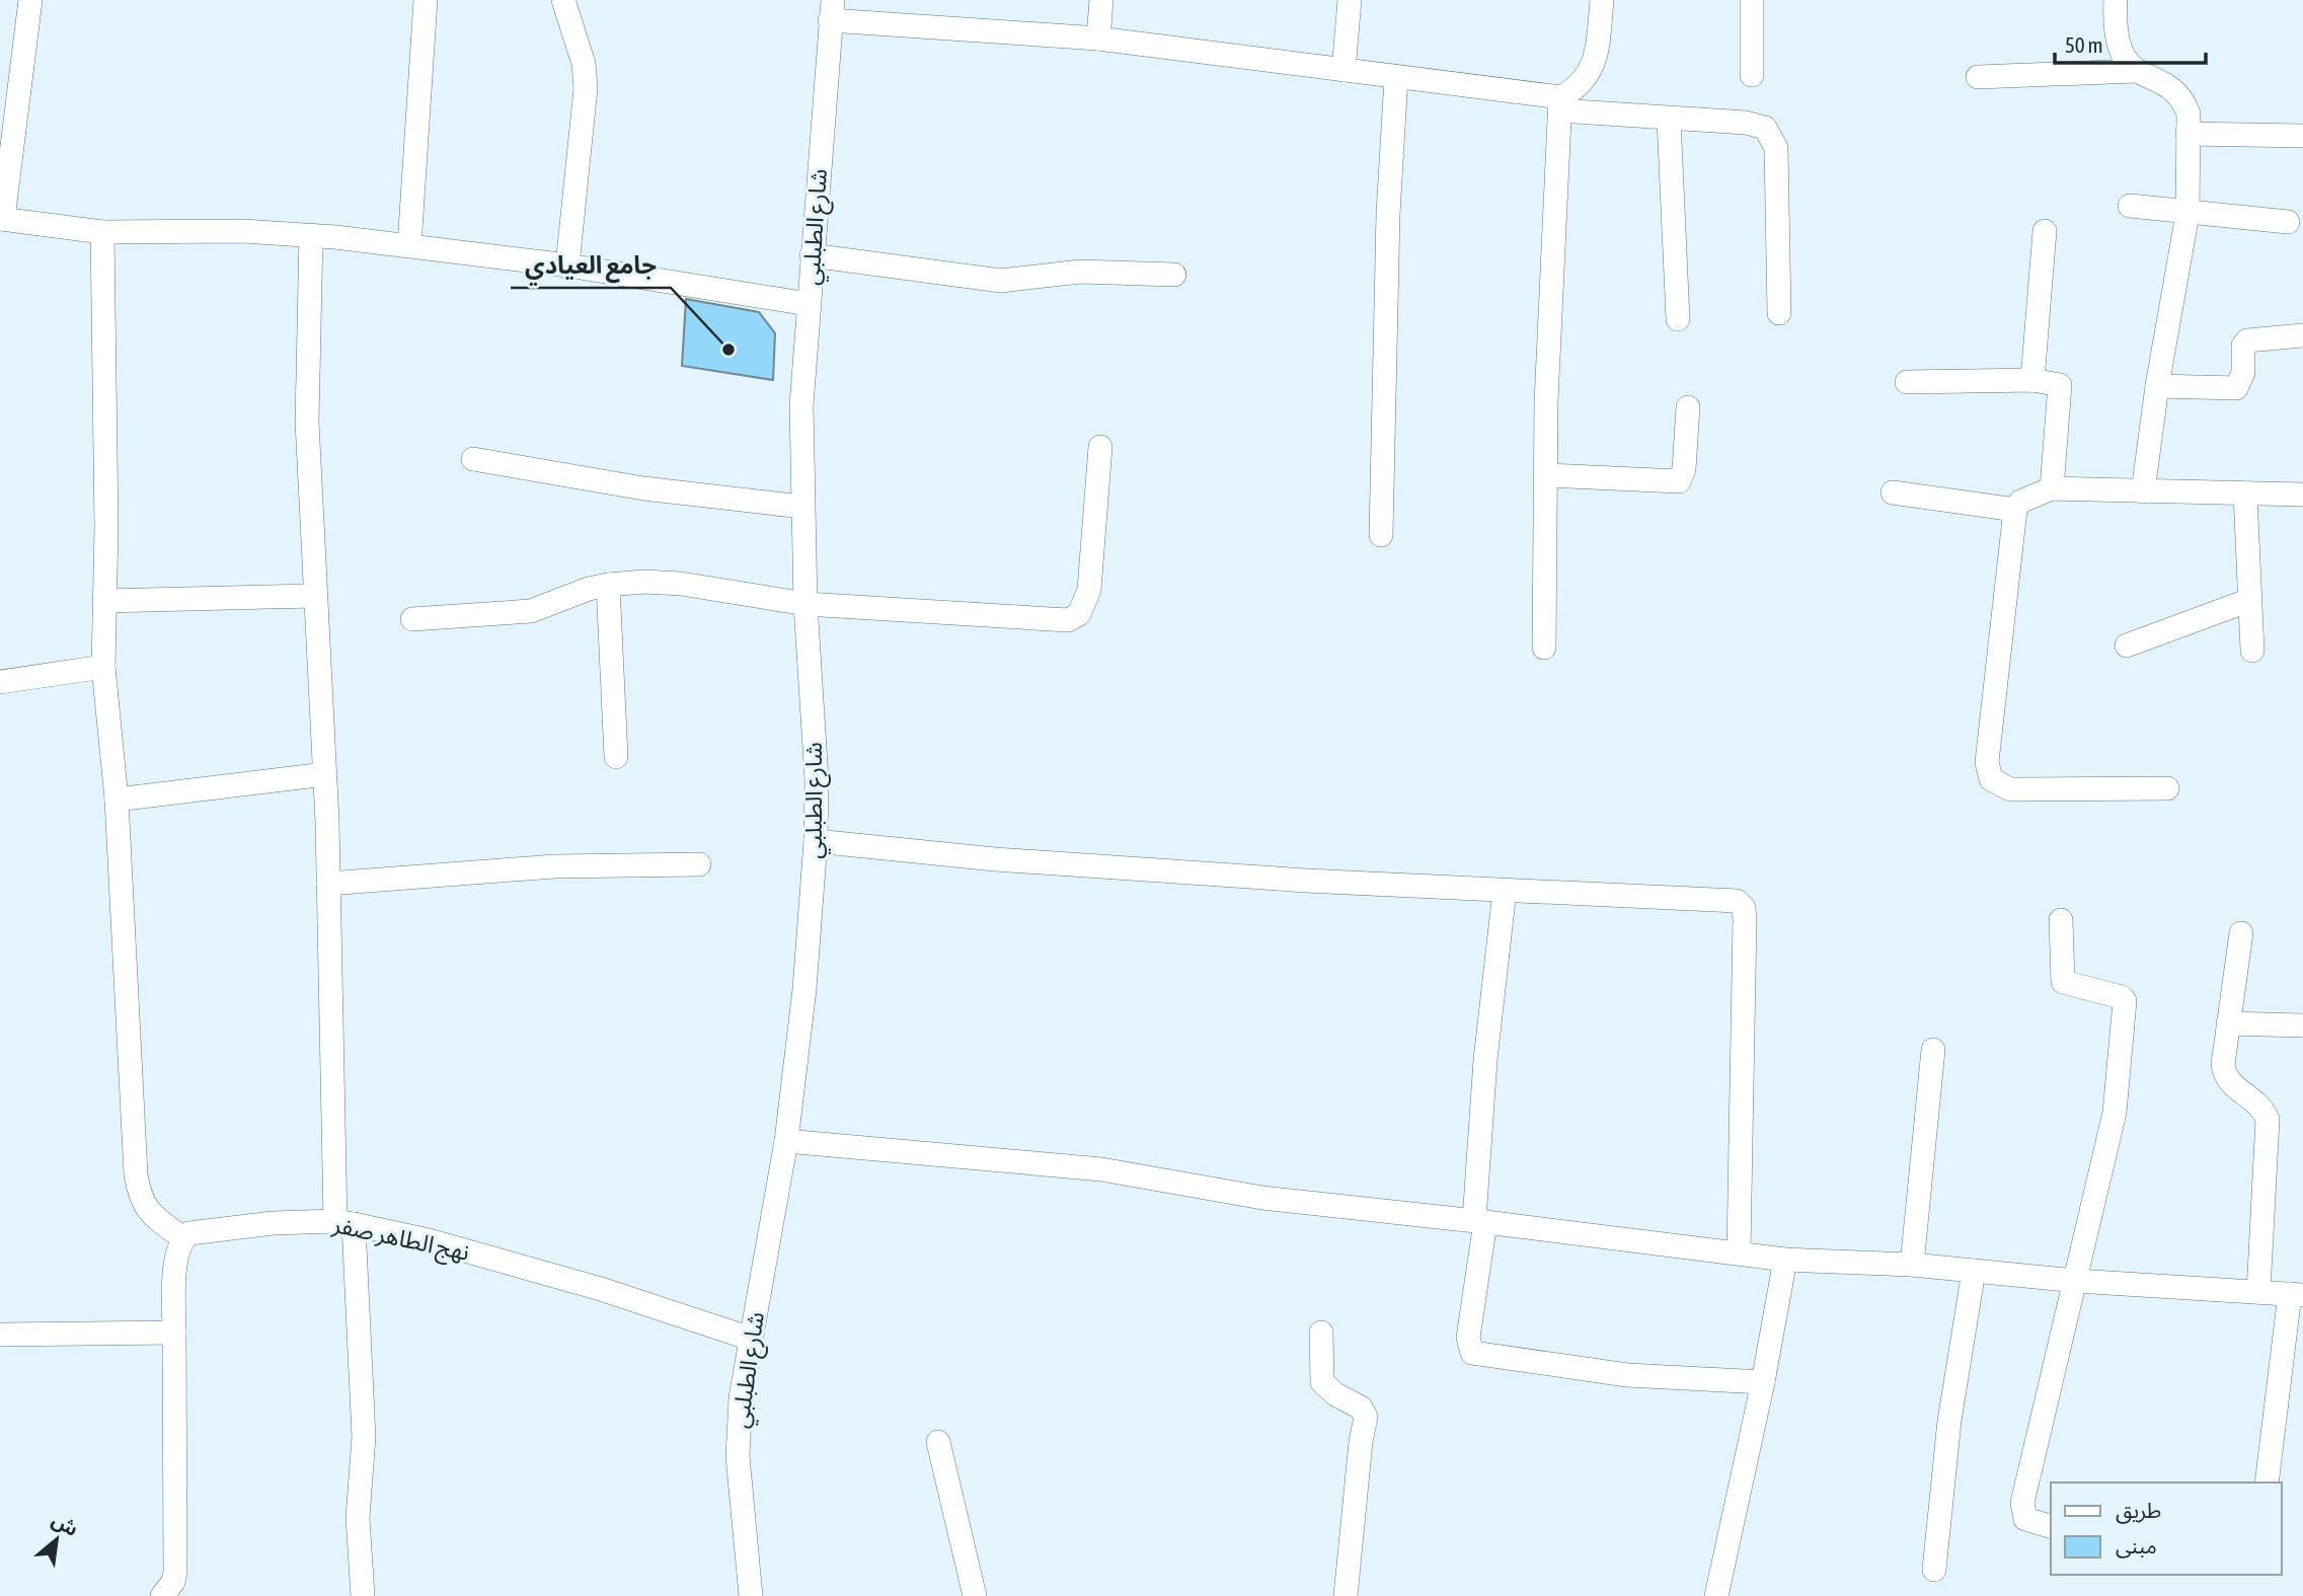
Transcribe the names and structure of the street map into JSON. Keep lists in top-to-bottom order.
{
  "streets": {
    "street": ["شارع الطبلبي", "نهج الطاهر صفر"]
  },
  "crossings": [
    ["شارع الطبلبي", "نهج الطاهر صفر"]
  ],
  "places": ["جامع العيادي"],
  "legend": ["طريق", "مبنى"],
  "scale_bar": "50 m",
  "north": "top right"
}
